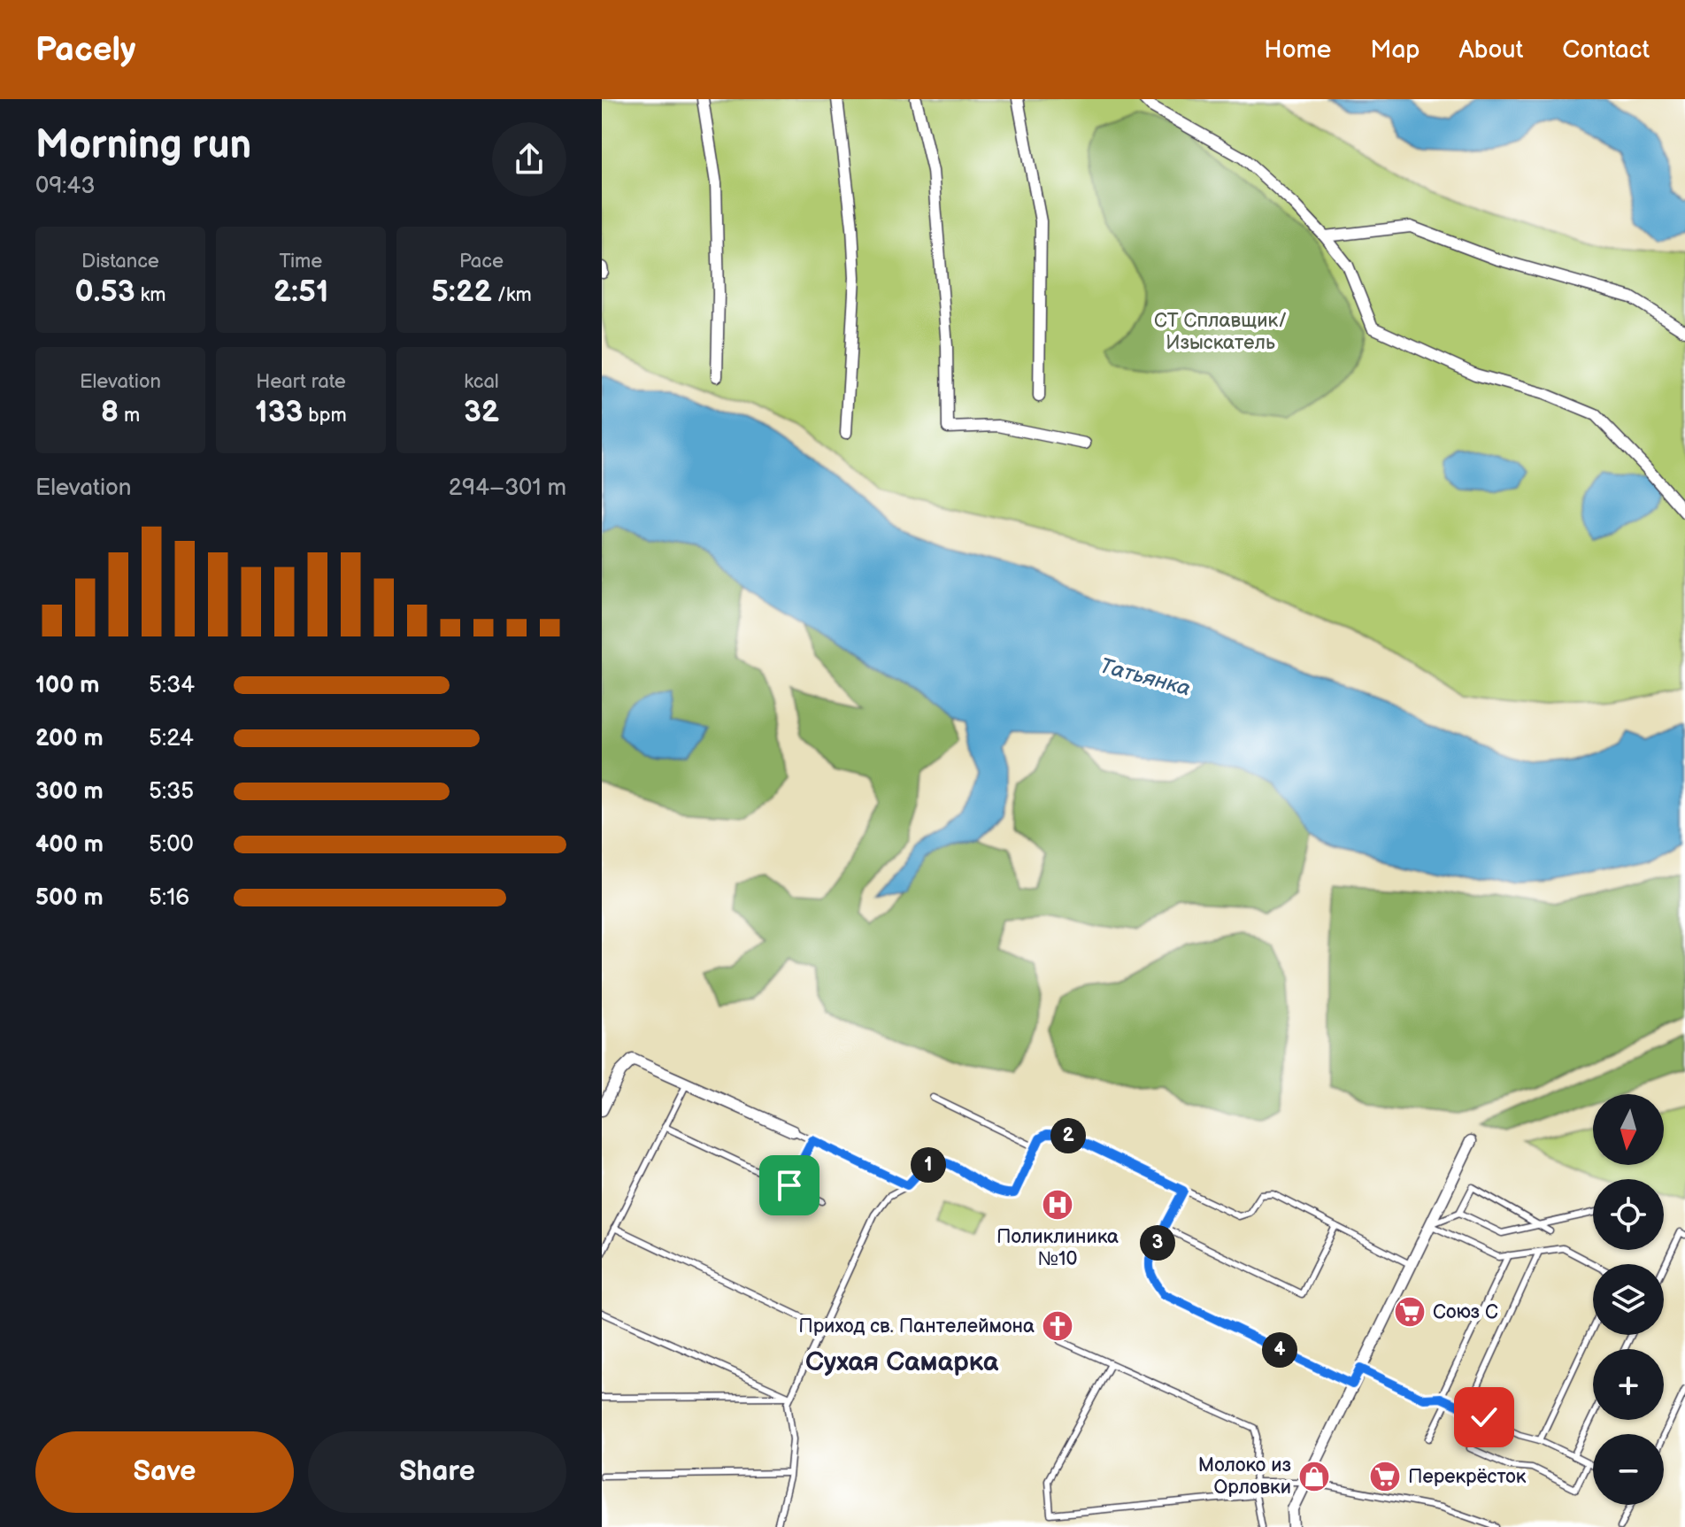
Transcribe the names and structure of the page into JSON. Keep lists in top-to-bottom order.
{
  "districts": ["Сухая Самарка"],
  "water": ["Татьянка"],
  "parks": ["СТ Сплавщик/ Изыскатель"],
  "places": {
    "hospital": ["Поликлиника №10"],
    "supermarket": ["Союз С", "Перекрёсток"],
    "church": ["Приход св. Пантелеймона"],
    "shop": ["Молоко из Орловки"]
  },
  "north": "bottom",
  "page": {
    "header": "Pacely",
    "nav": [
      "Home",
      "Map",
      "About",
      "Contact"
    ],
    "heading": ["Morning run", "09:43"],
    "stats": [
      ["Distance", "0.53 km"],
      ["Time", "2:51"],
      ["Pace", "5:22 /km"],
      ["Elevation", "8 m"],
      ["Heart rate", "133 bpm"],
      ["kcal", "32"]
    ],
    "chart": ["Elevation", "294–301 m"],
    "list": [
      {
        "name": "100 m",
        "note": "5:34"
      },
      {
        "name": "200 m",
        "note": "5:24"
      },
      {
        "name": "300 m",
        "note": "5:35"
      },
      {
        "name": "400 m",
        "note": "5:00"
      },
      {
        "name": "500 m",
        "note": "5:16"
      }
    ],
    "map_buttons": ["+", "−"],
    "pins": [
      "2",
      "1",
      "3",
      "4"
    ],
    "buttons": ["Save", "Share"]
  }
}
